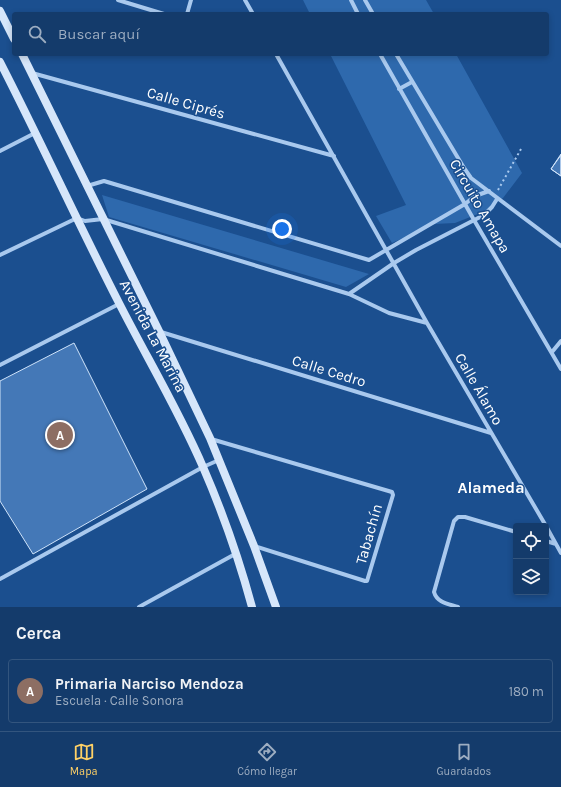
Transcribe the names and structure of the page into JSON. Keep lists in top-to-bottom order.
{
  "streets": {
    "main road": ["Avenida La Marina"],
    "street": [
      "Calle Ciprés",
      "Circuito Amapa",
      "Calle Cedro",
      "Calle Álamo",
      "Tabachín"
    ]
  },
  "crossings": [
    ["Calle Ciprés", "Avenida La Marina"],
    ["Avenida La Marina", "Calle Cedro"],
    ["Avenida La Marina", "Tabachín"],
    ["Calle Cedro", "Calle Álamo"]
  ],
  "districts": ["Alameda"],
  "page": {
    "search": "Buscar aquí",
    "pins": "A",
    "heading": "Cerca",
    "list": [
      {
        "mark": "A",
        "name": "Primaria Narciso Mendoza",
        "note": "Escuela · Calle Sonora",
        "value": "180 m"
      }
    ],
    "nav": ["Mapa", "Cómo llegar", "Guardados"]
  }
}
